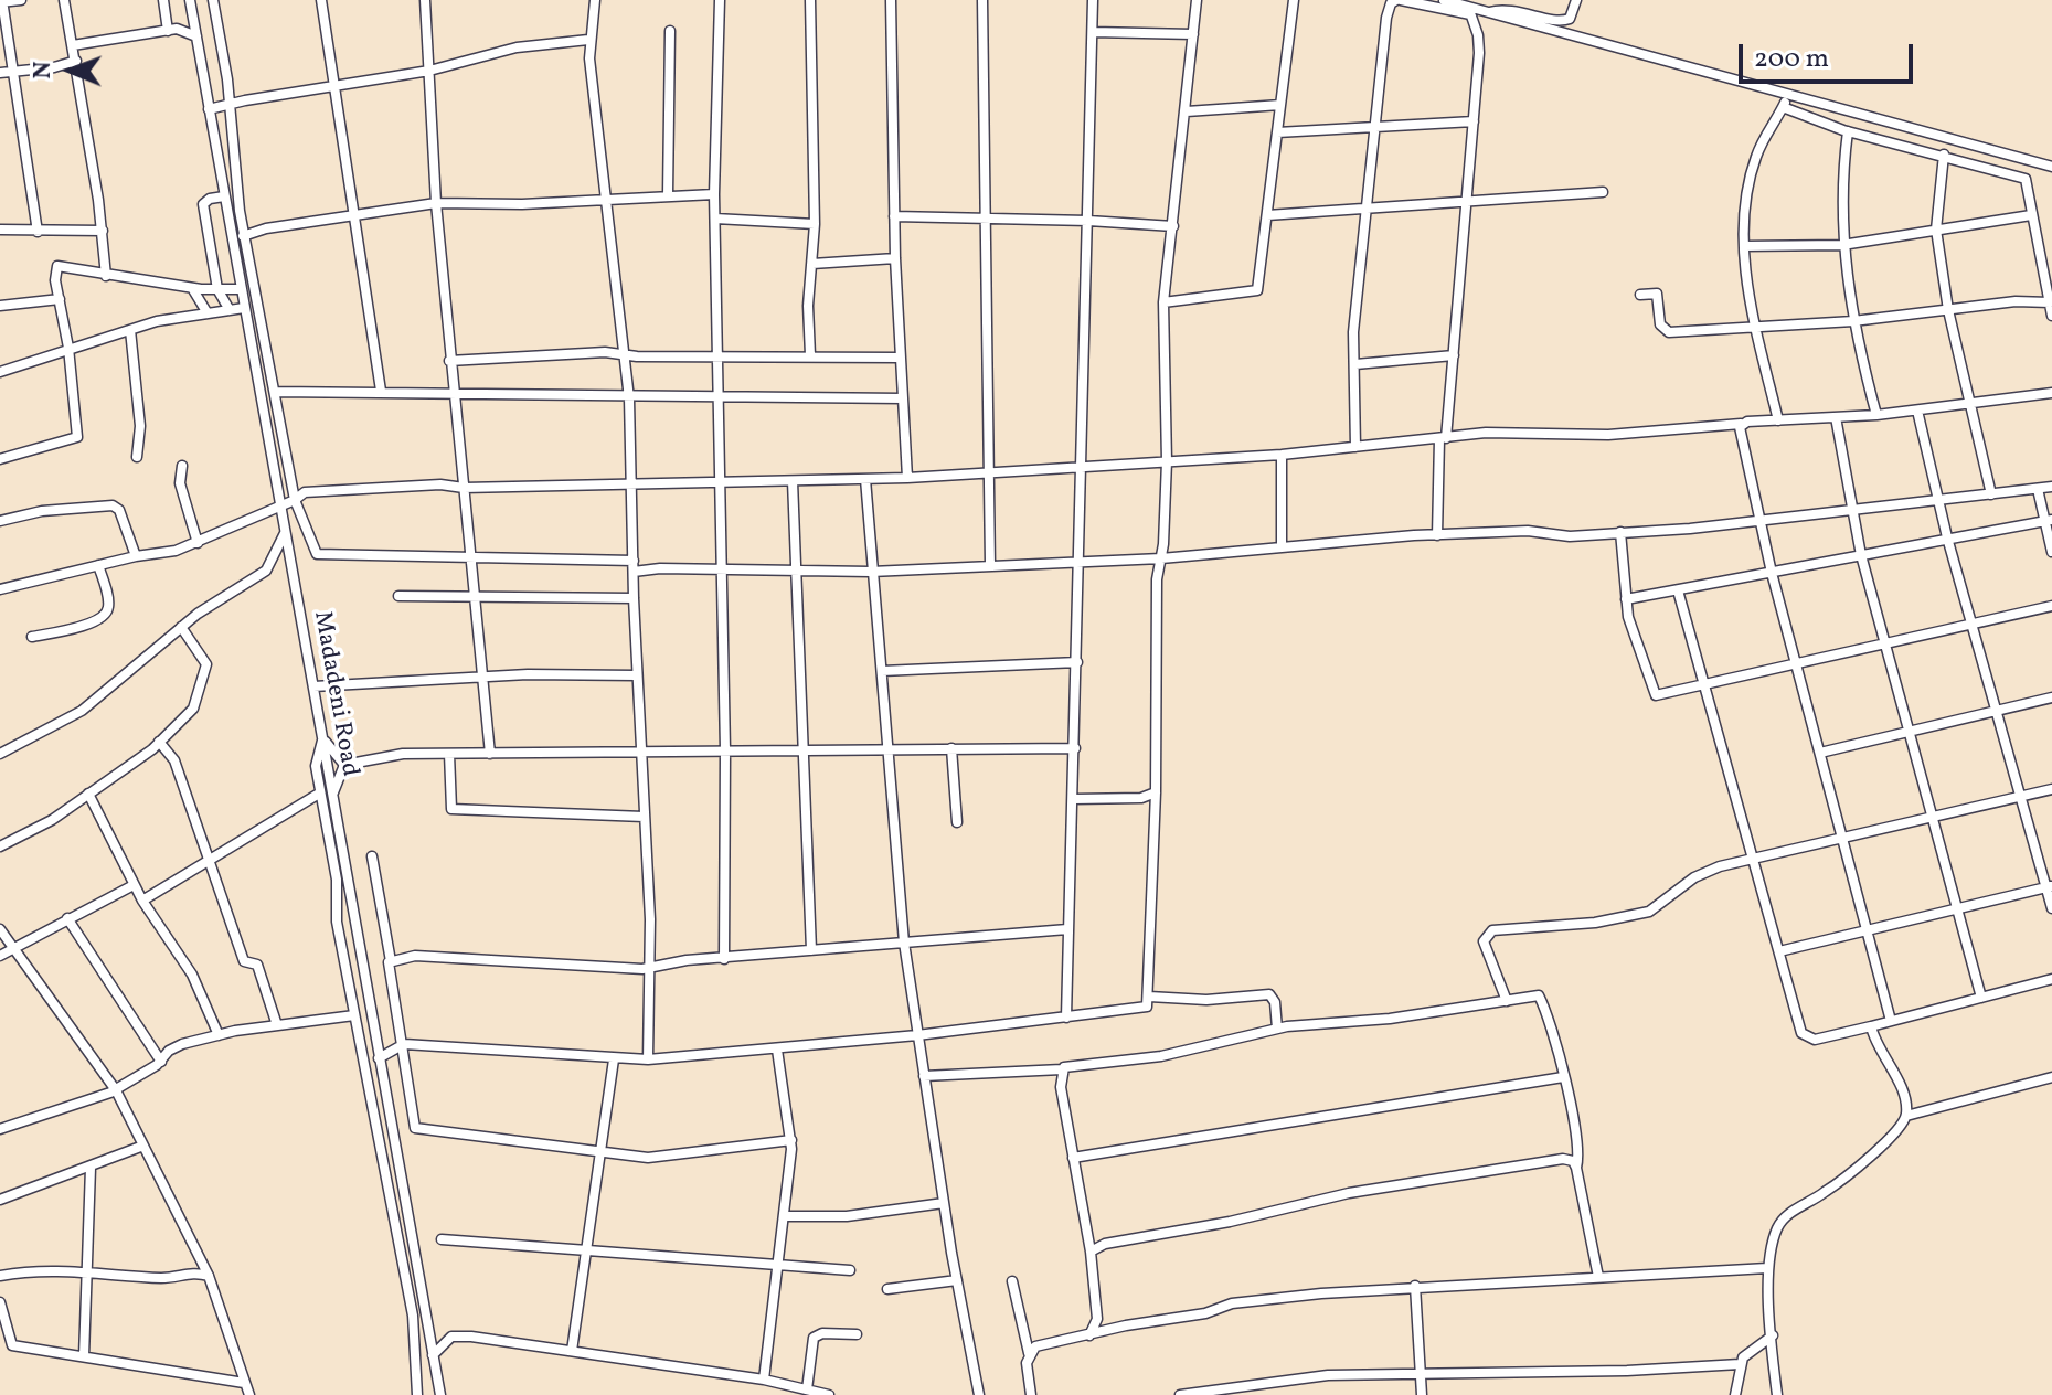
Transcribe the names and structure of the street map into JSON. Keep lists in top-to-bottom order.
{
  "streets": {
    "street": ["Madadeni Road"]
  },
  "scale_bar": "200 m",
  "north": "left"
}
